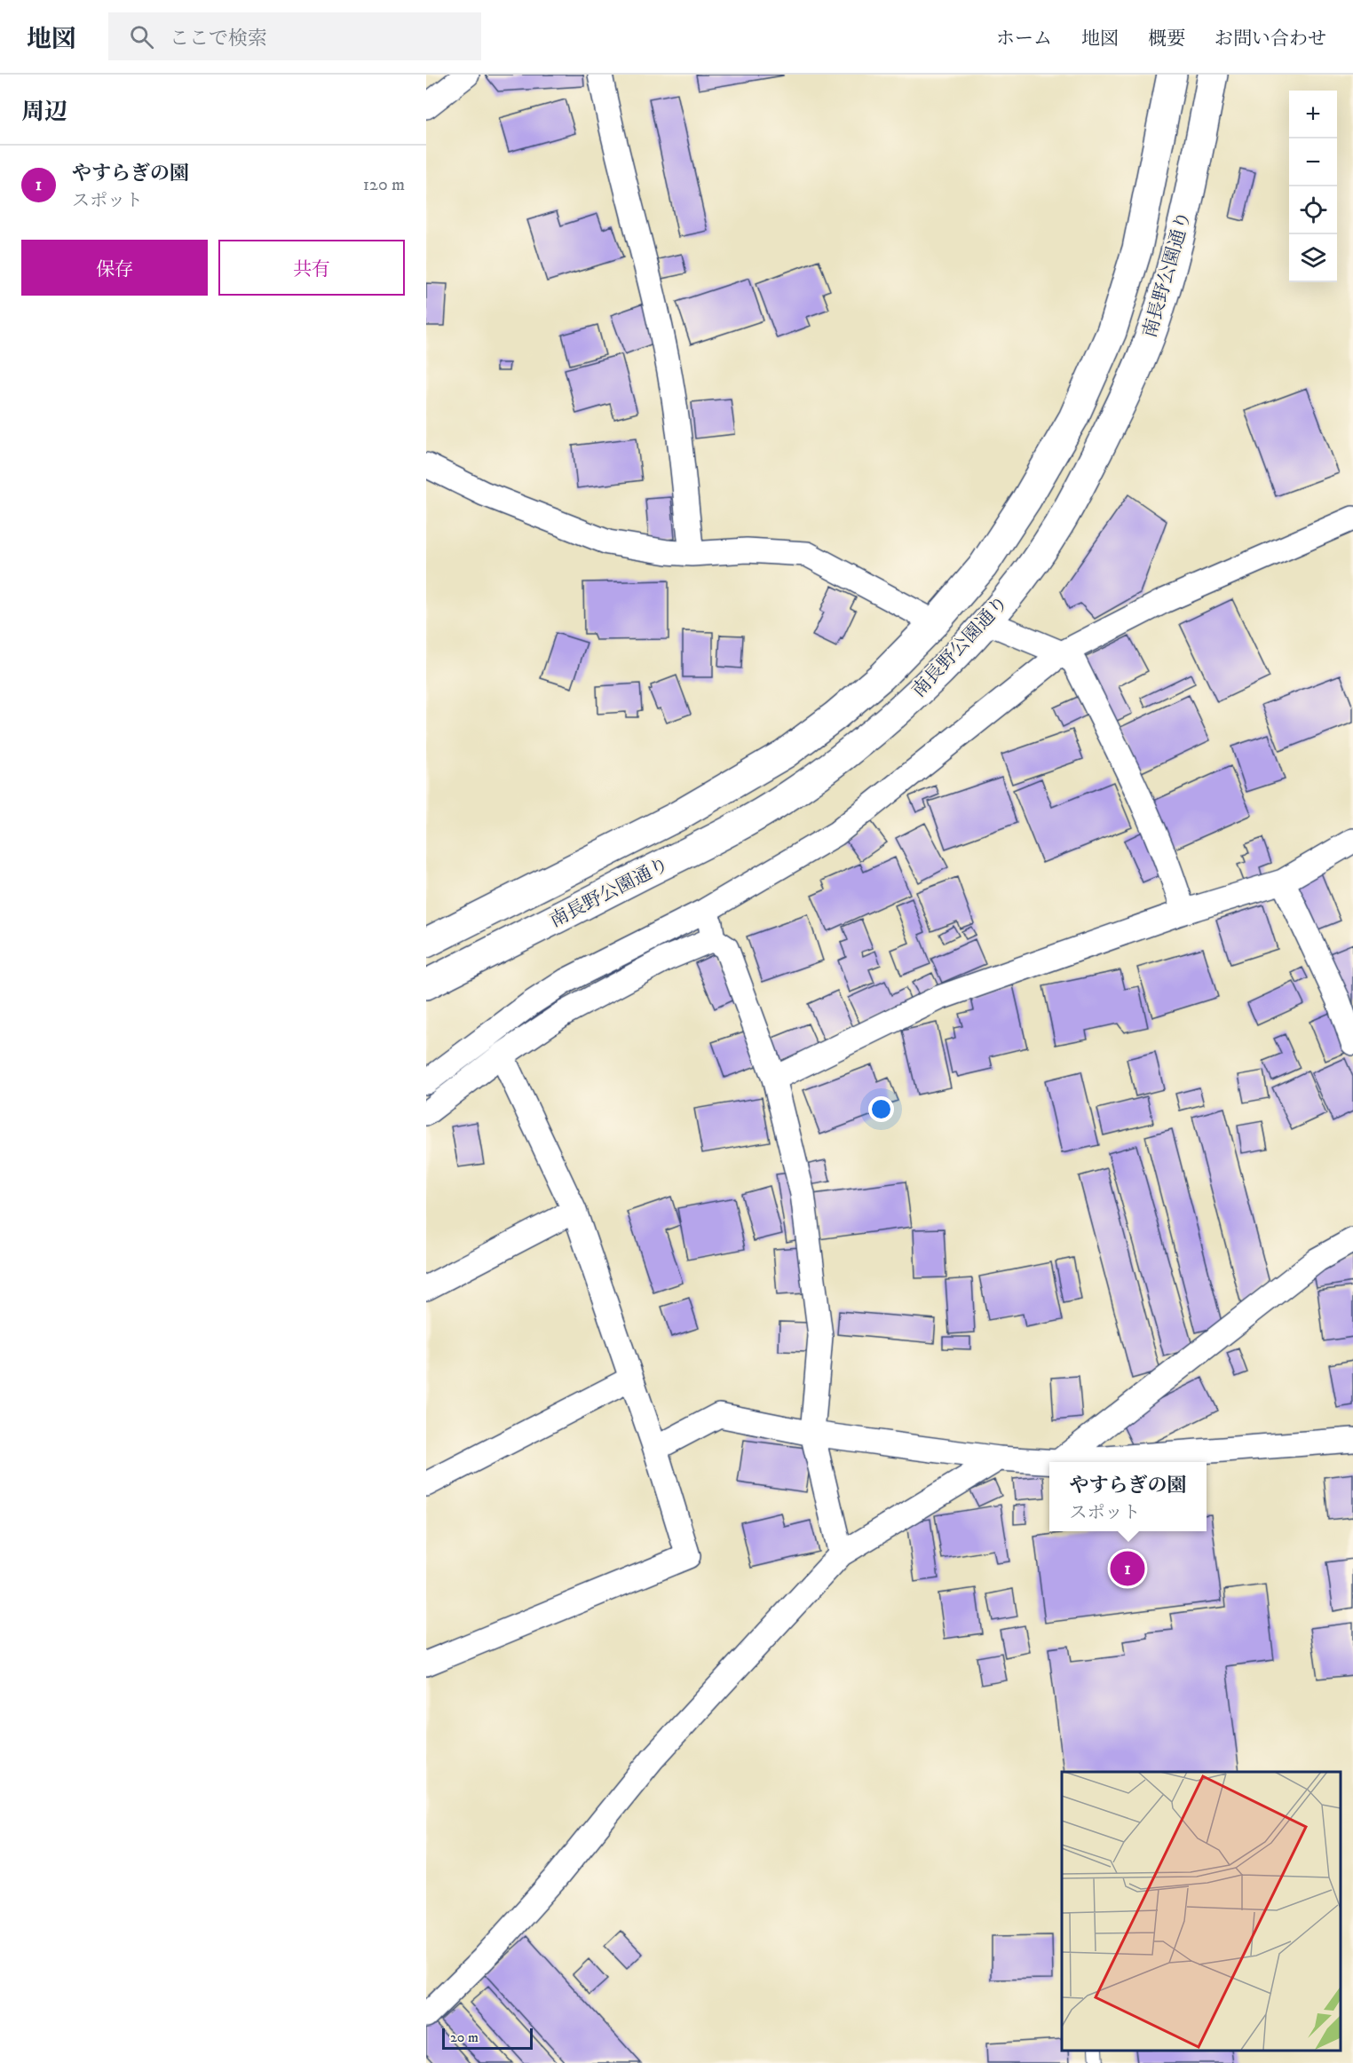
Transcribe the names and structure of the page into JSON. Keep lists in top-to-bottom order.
{
  "streets": {
    "street": ["南長野公園通り"]
  },
  "scale_bar": "20 m",
  "page": {
    "header": "地図",
    "search": "ここで検索",
    "nav": [
      "ホーム",
      "地図",
      "概要",
      "お問い合わせ"
    ],
    "heading": "周辺",
    "map_buttons": ["+", "−"],
    "list": [
      {
        "mark": "1",
        "name": "やすらぎの園",
        "note": "スポット",
        "value": "120 m"
      }
    ],
    "buttons": ["保存", "共有"],
    "popup": ["やすらぎの園", "スポット"],
    "pins": "1",
    "scale": "20 m"
  }
}
